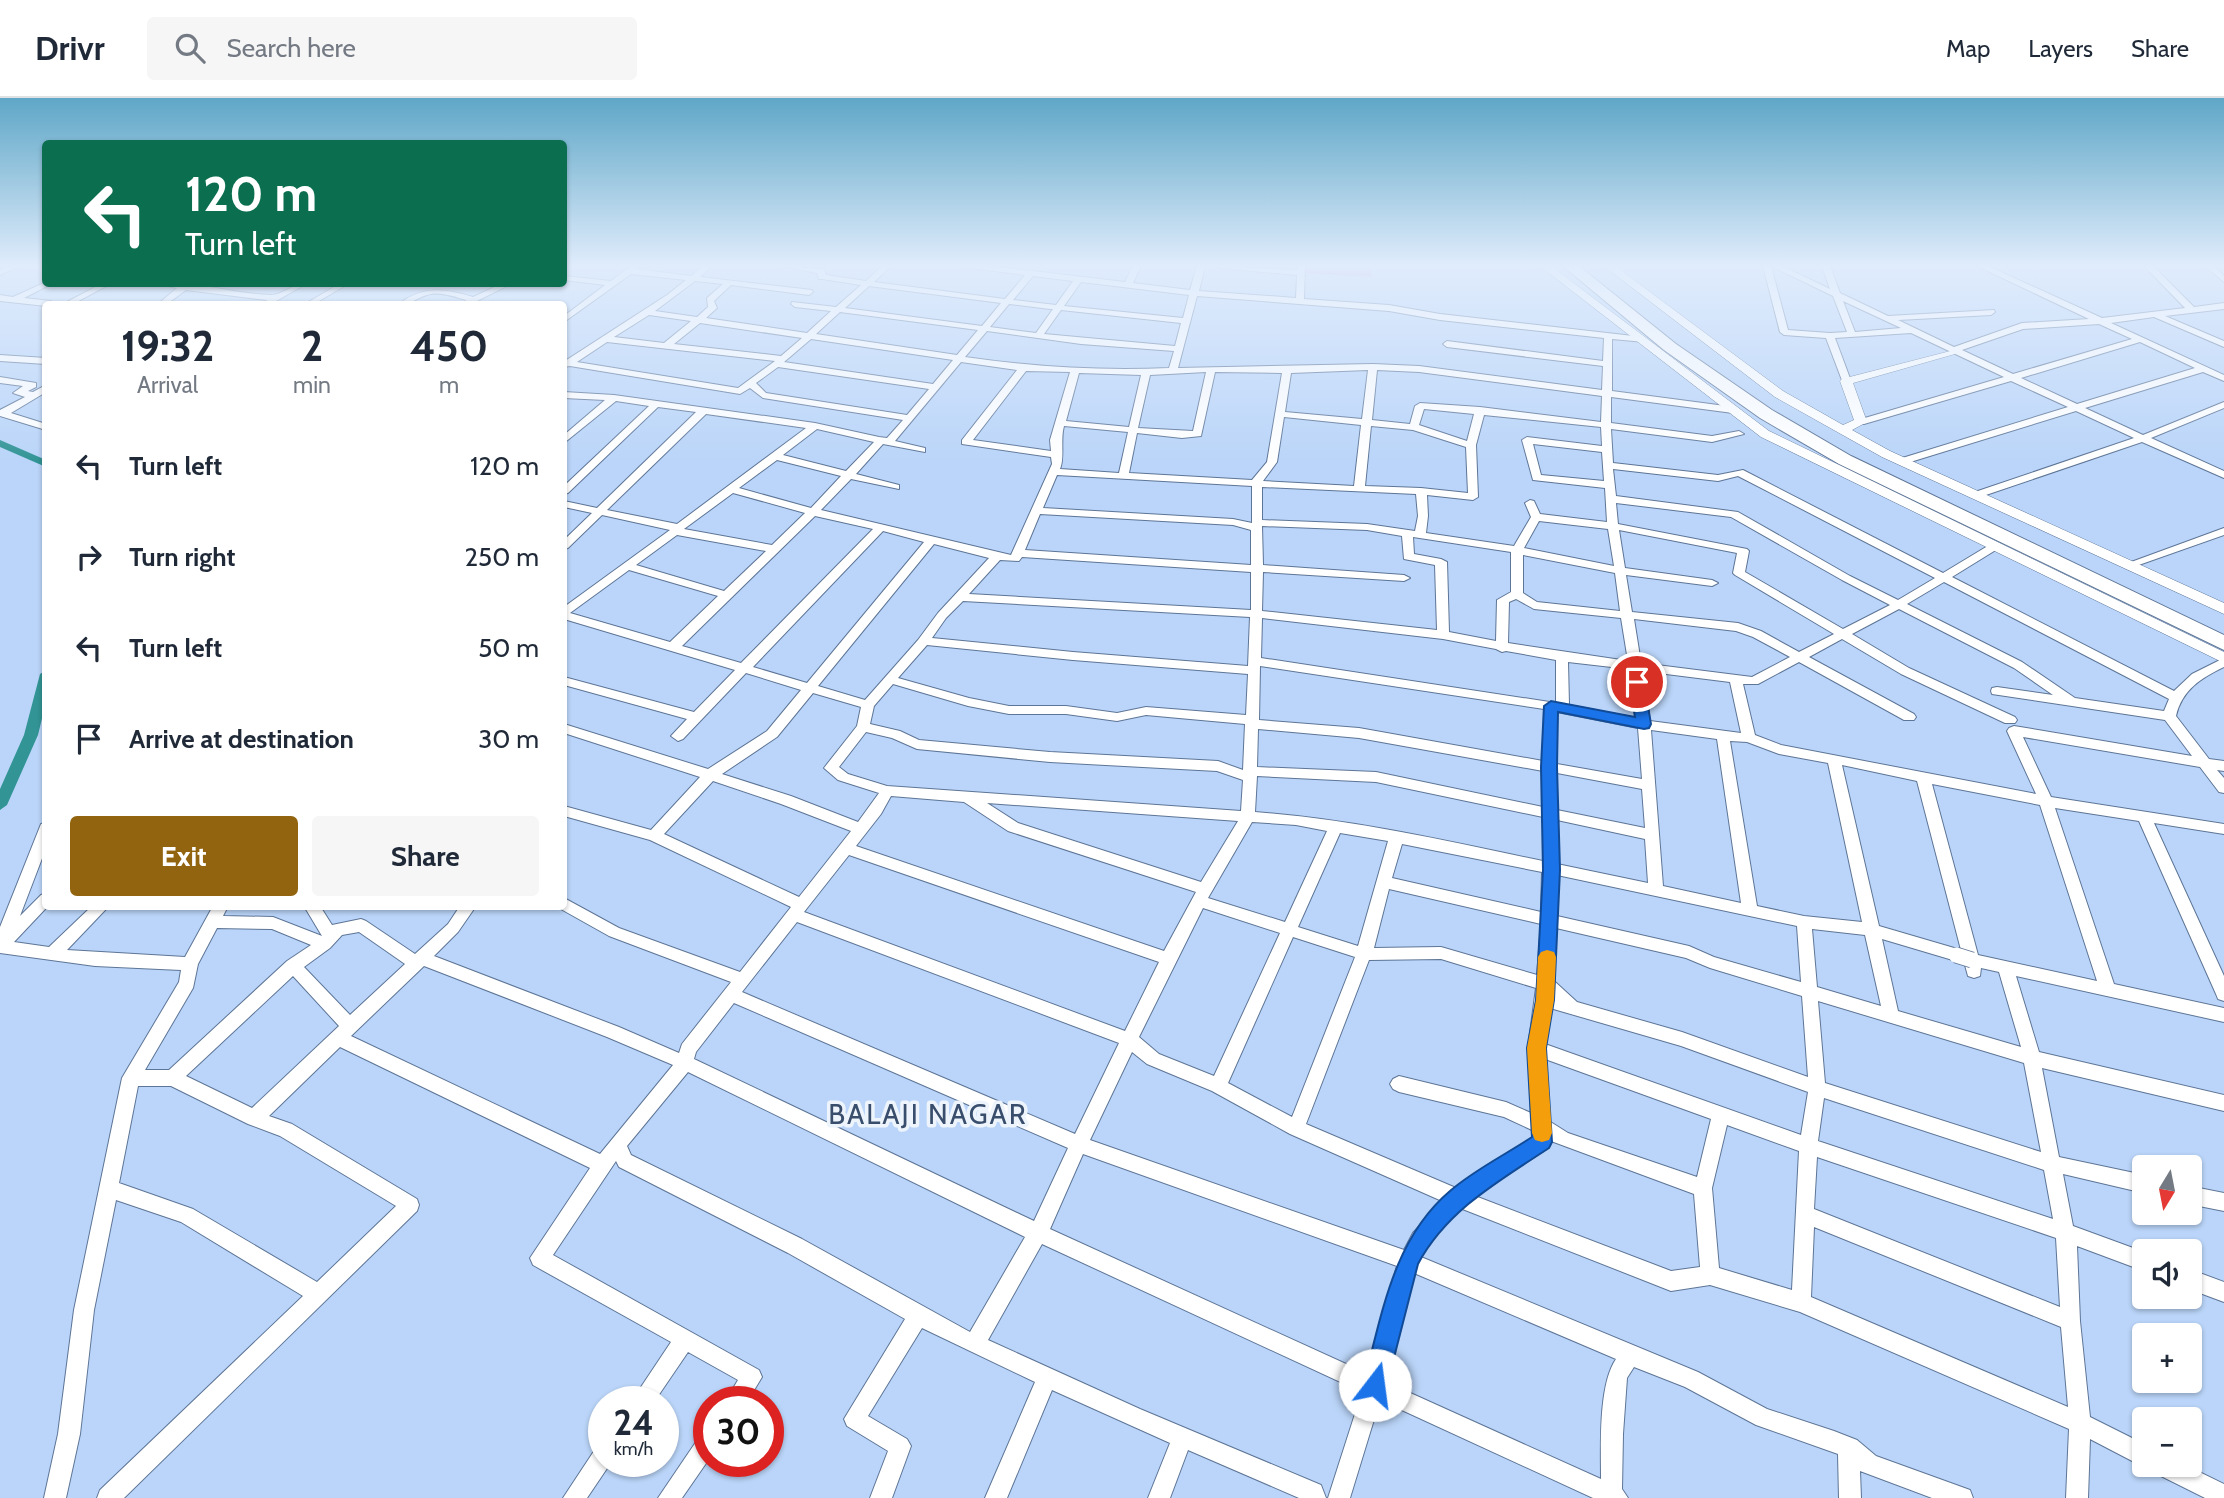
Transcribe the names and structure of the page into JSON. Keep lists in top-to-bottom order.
{
  "districts": ["BALAJI NAGAR"],
  "north": "bottom",
  "page": {
    "header": "Drivr",
    "search": "Search here",
    "nav": ["Map", "Layers", "Share"],
    "turn": ["120 m", "Turn left"],
    "eta": [
      "19:32",
      "Arrival",
      "2",
      "min",
      "450",
      "m"
    ],
    "list": [
      {
        "name": "Turn left",
        "value": "120 m"
      },
      {
        "name": "Turn right",
        "value": "250 m"
      },
      {
        "name": "Turn left",
        "value": "50 m"
      },
      {
        "name": "Arrive at destination",
        "value": "30 m"
      }
    ],
    "buttons": ["Exit", "Share"],
    "map_buttons": ["+", "−"],
    "speed": "24 km/h",
    "limit": "30"
  }
}
